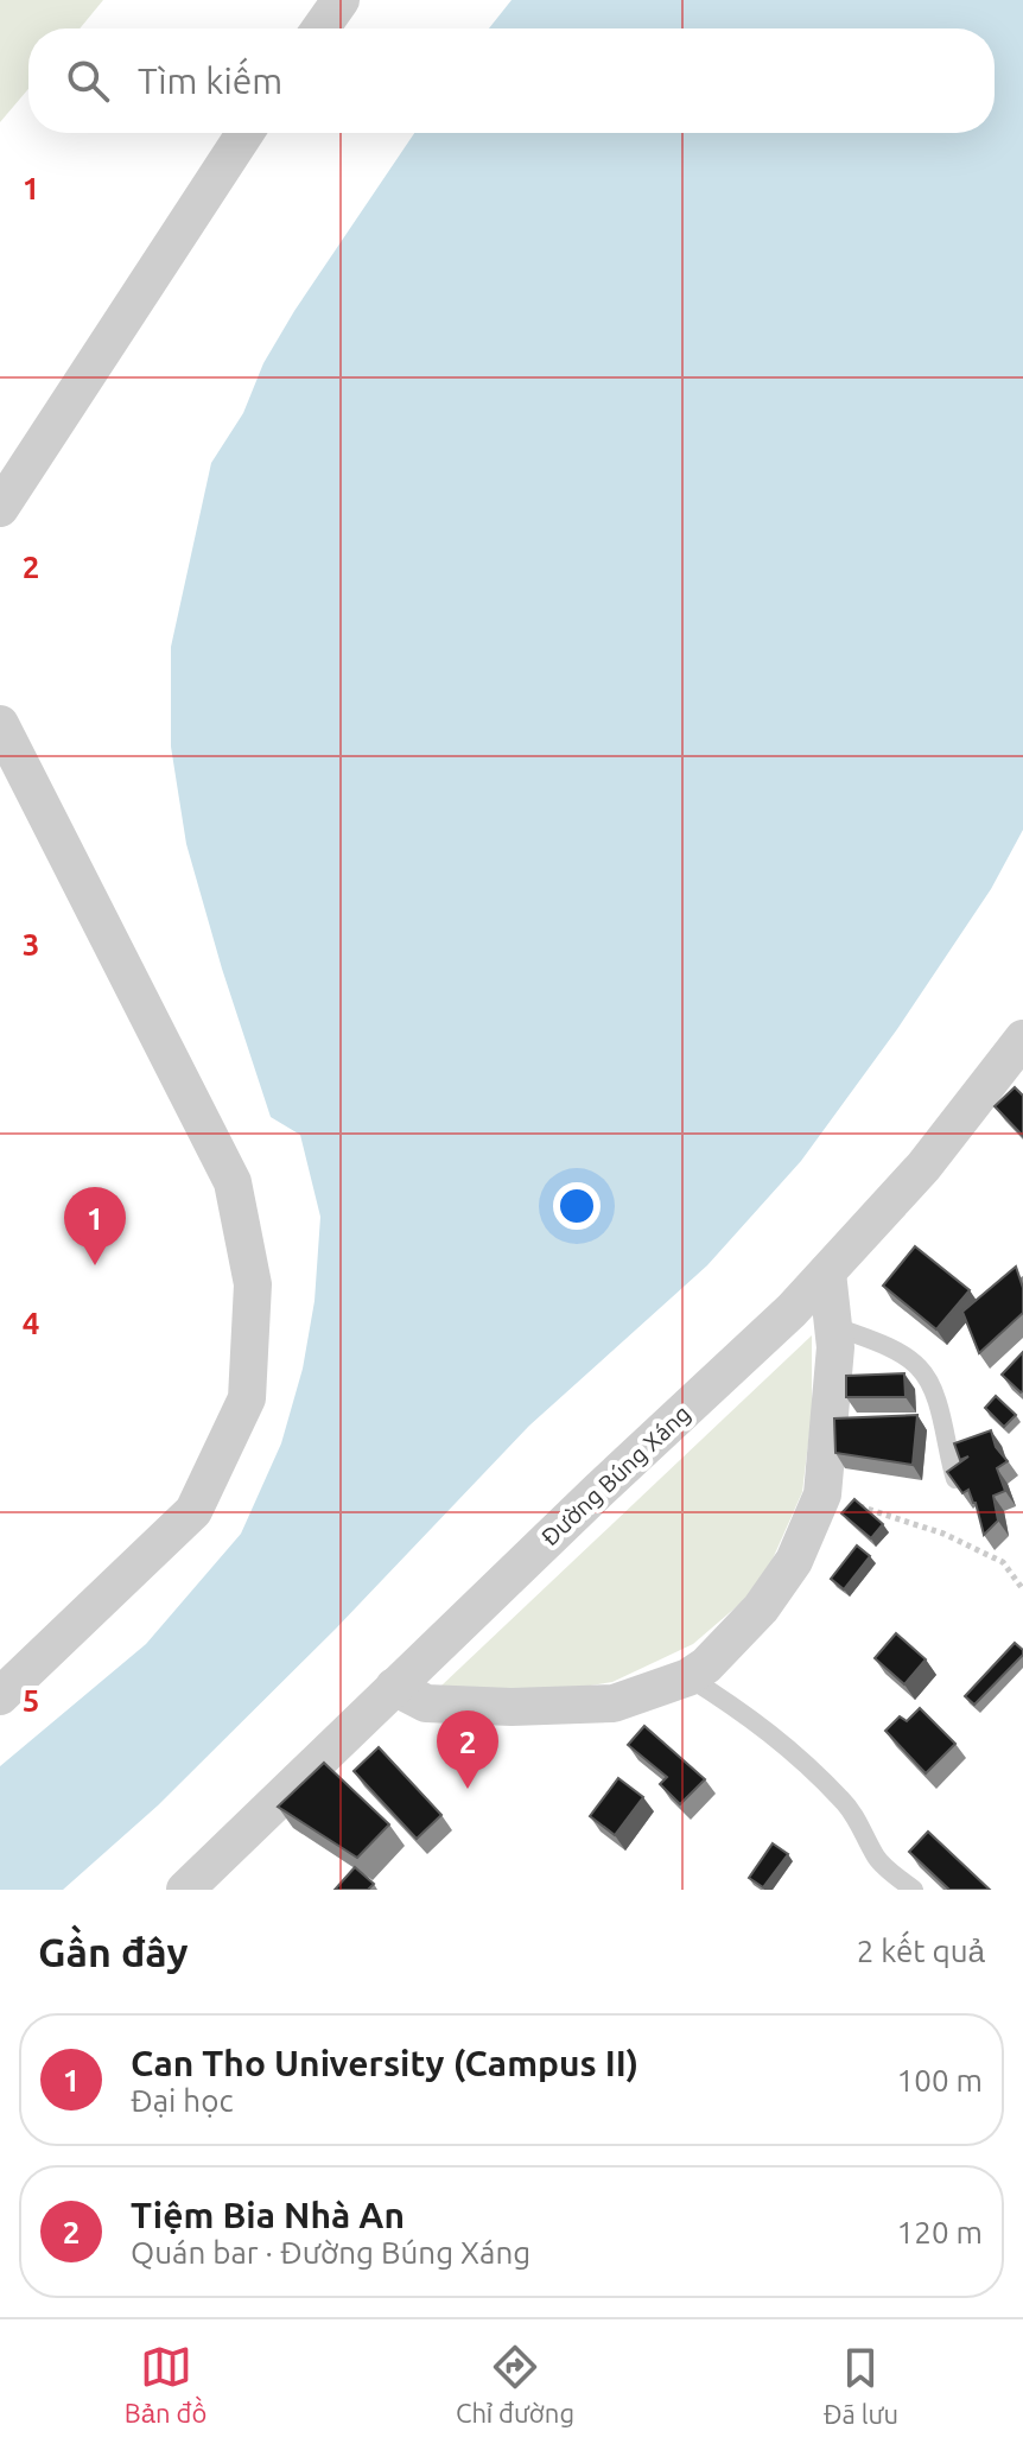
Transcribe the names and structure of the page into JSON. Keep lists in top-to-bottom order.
{
  "streets": {
    "street": ["Đường Búng Xáng"]
  },
  "page": {
    "search": "Tìm kiếm",
    "pins": ["1", "2"],
    "heading": ["Gần đây", "2 kết quả"],
    "list": [
      {
        "mark": "1",
        "name": "Can Tho University (Campus II)",
        "note": "Đại học",
        "value": "100 m"
      },
      {
        "mark": "2",
        "name": "Tiệm Bia Nhà An",
        "note": "Quán bar · Đường Búng Xáng",
        "value": "120 m"
      }
    ],
    "nav": ["Bản đồ", "Chỉ đường", "Đã lưu"]
  },
  "grid": {
    "rows": [
      "1",
      "2",
      "3",
      "4",
      "5"
    ]
  }
}
